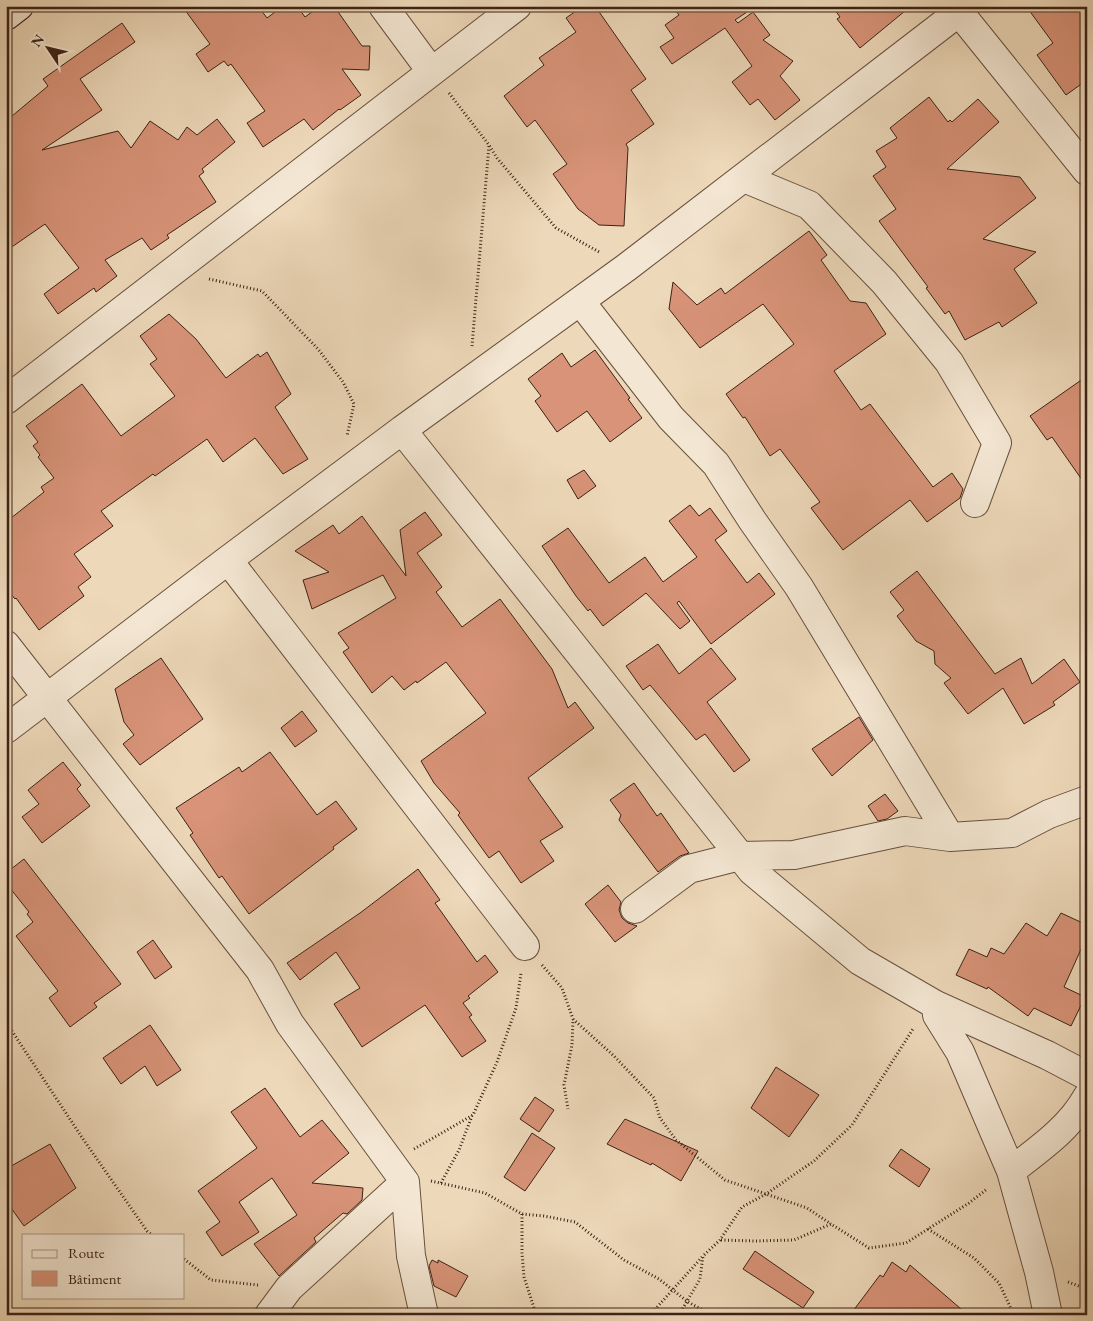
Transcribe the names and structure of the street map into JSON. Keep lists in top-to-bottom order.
{
  "legend": ["Route", "Bâtiment"],
  "north": "top left"
}
